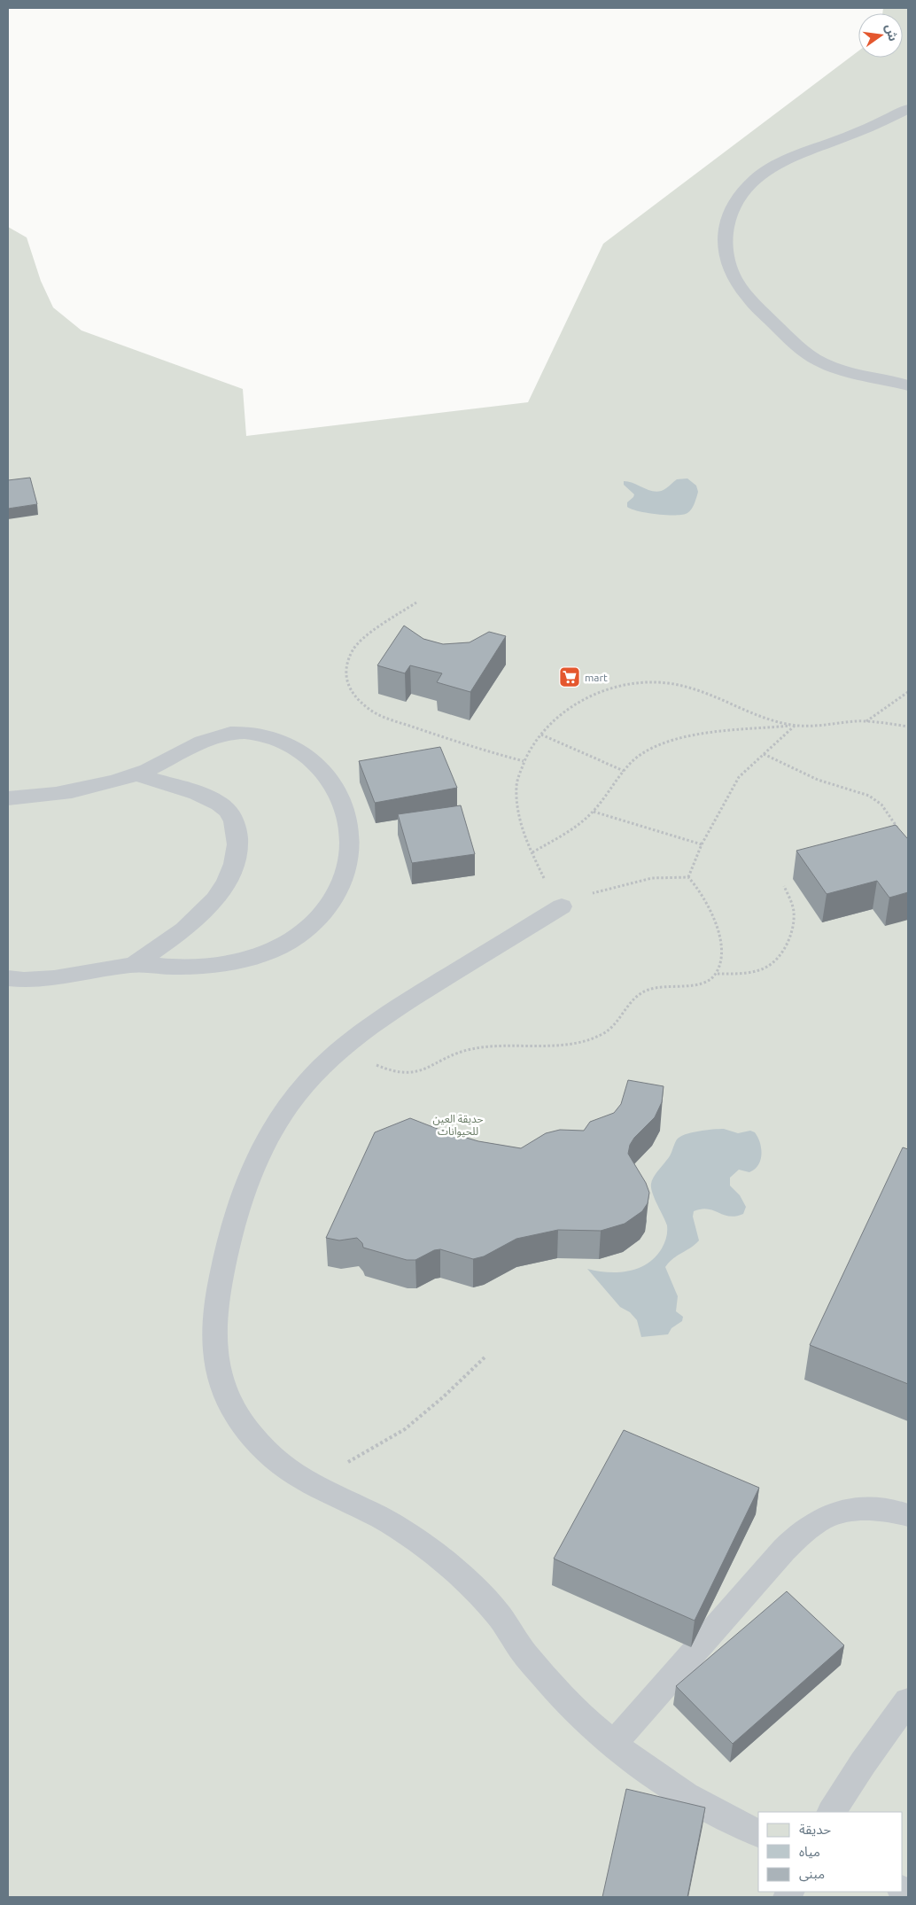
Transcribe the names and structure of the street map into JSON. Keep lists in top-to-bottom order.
{
  "parks": ["حديقة العين للحيوانات"],
  "places": {
    "supermarket": ["mart"]
  },
  "legend": ["حديقة", "مياه", "مبنى"],
  "north": "right"
}
